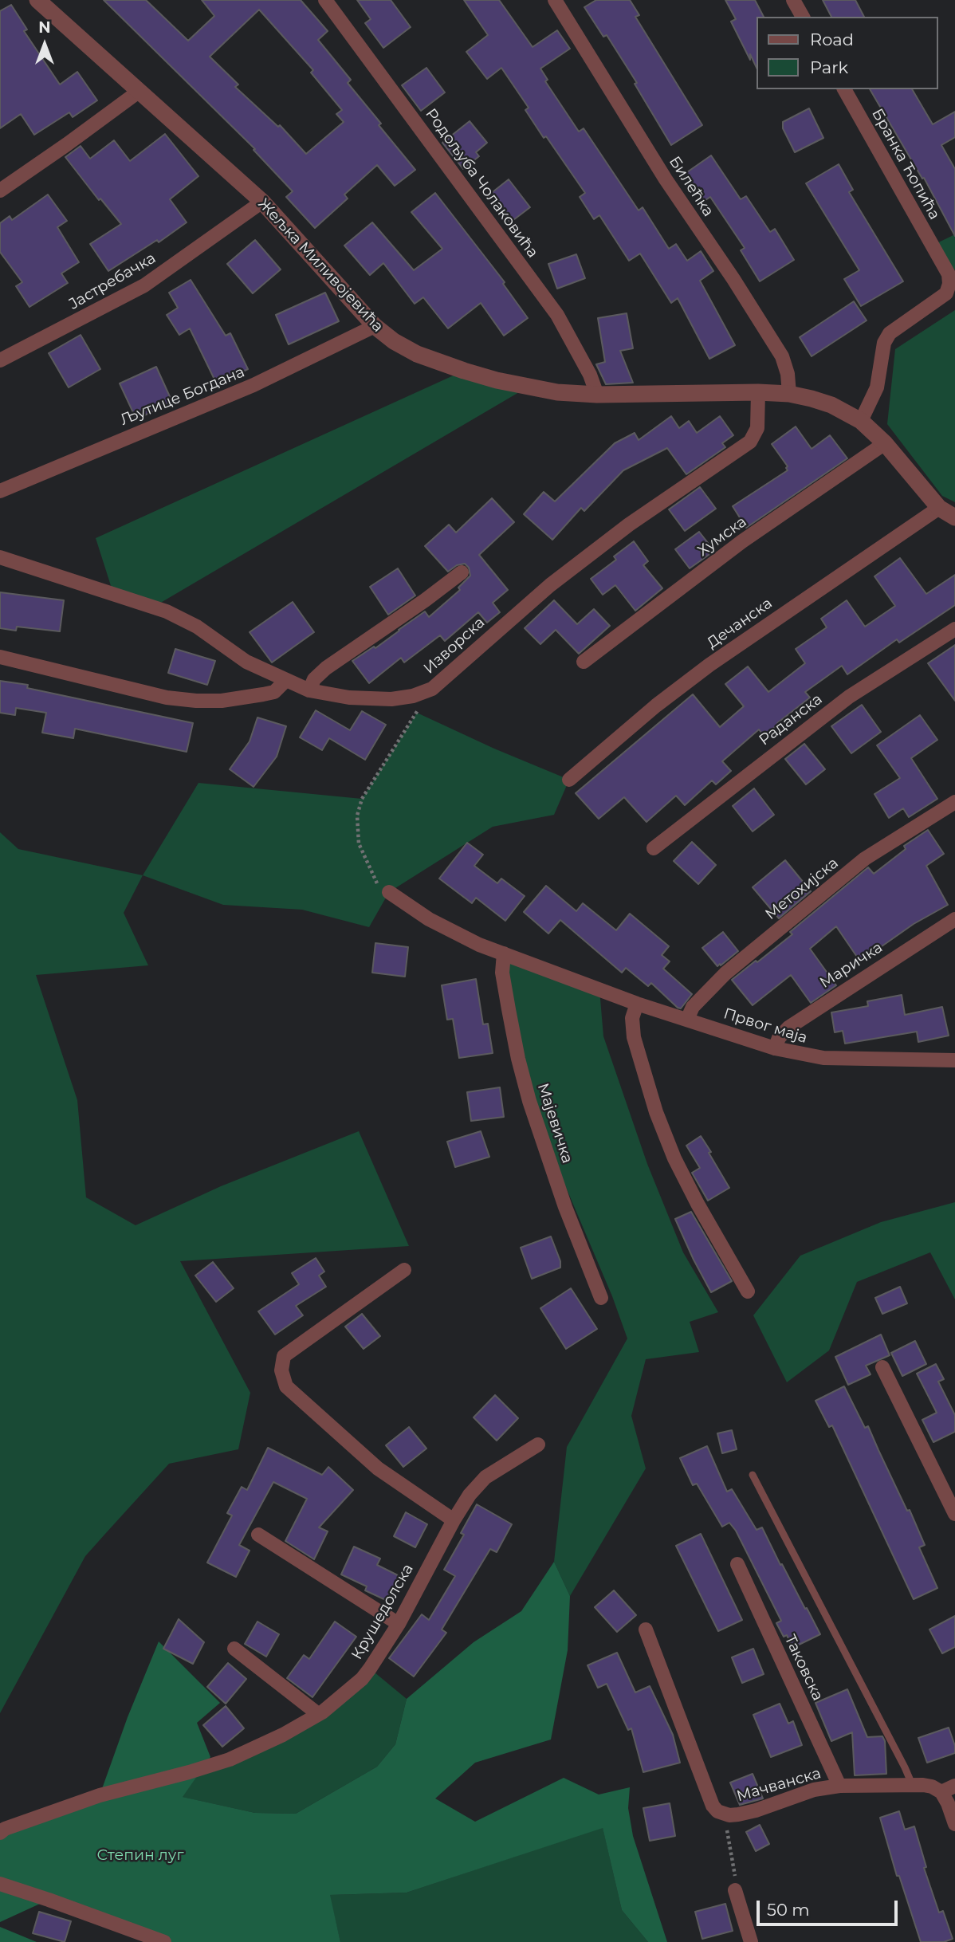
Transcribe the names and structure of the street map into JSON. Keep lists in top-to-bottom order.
{
  "streets": {
    "street": [
      "Бранка Ћопића",
      "Родољуба Чолаковића",
      "Билећка",
      "Жељка Миливојевића",
      "Јастребачка",
      "Љутице Богдана",
      "Хумска",
      "Дечанска",
      "Изворска",
      "Раданска",
      "Метохијска",
      "Маричка",
      "Првог маја",
      "Мајевичка",
      "Крушедолска",
      "Таковска",
      "Мачванска"
    ]
  },
  "crossings": [
    ["Бранка Ћопића", "Жељка Миливојевића"],
    ["Родољуба Чолаковића", "Жељка Миливојевића"],
    ["Билећка", "Жељка Миливојевића"],
    ["Жељка Миливојевића", "Јастребачка"],
    ["Жељка Миливојевића", "Љутице Богдана"],
    ["Жељка Миливојевића", "Хумска"],
    ["Жељка Миливојевића", "Дечанска"],
    ["Жељка Миливојевића", "Изворска"],
    ["Метохијска", "Првог маја"],
    ["Маричка", "Првог маја"],
    ["Првог маја", "Мајевичка"],
    ["Таковска", "Мачванска"]
  ],
  "parks": ["Степин луг"],
  "legend": ["Road", "Park"],
  "scale_bar": "50 m",
  "north": "top"
}
